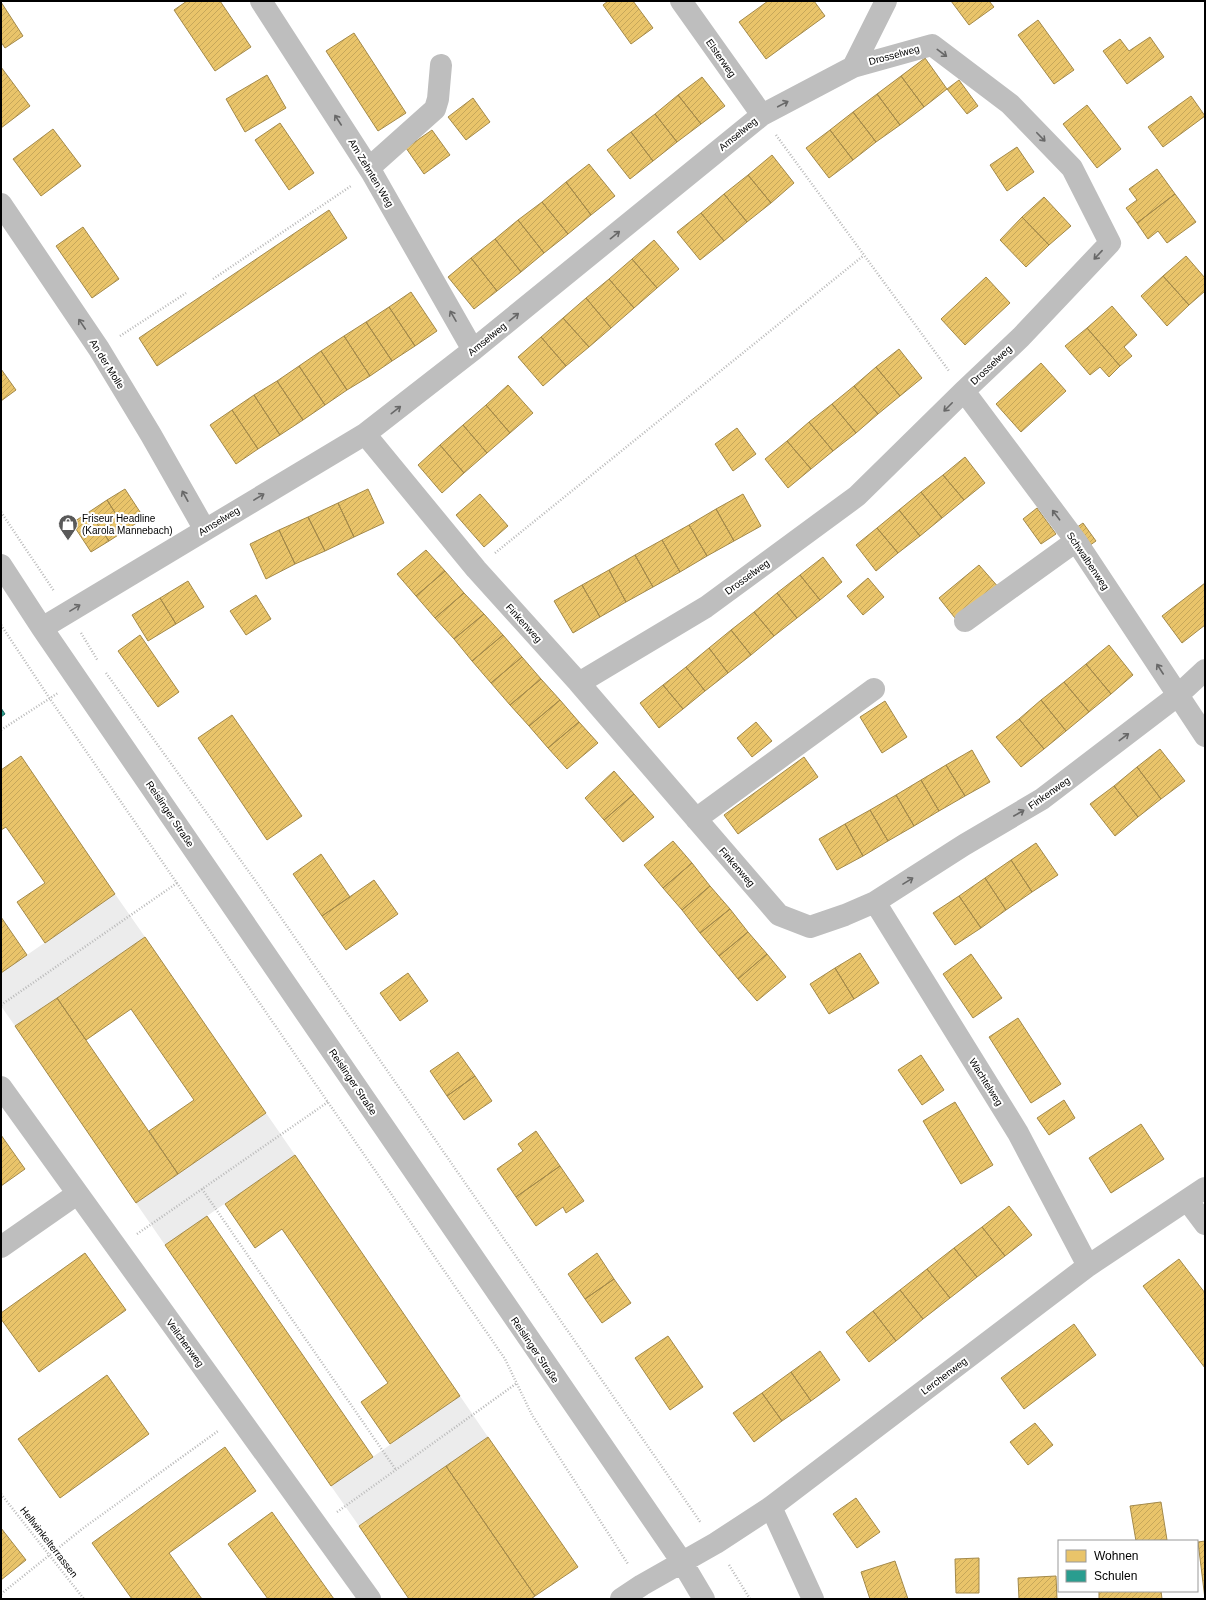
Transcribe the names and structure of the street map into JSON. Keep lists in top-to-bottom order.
{
  "streets": {
    "street": [
      "Drosselweg",
      "Elsterweg",
      "Amselweg",
      "Am Zehnten Weg",
      "An der Molle",
      "Schwalbenweg",
      "Finkenweg",
      "Reislinger Straße",
      "Wachtelweg",
      "Veilchenweg",
      "Lerchenweg"
    ],
    "path": ["Hellwinkelterrassen"]
  },
  "crossings": [
    ["Drosselweg", "Amselweg"],
    ["Drosselweg", "Schwalbenweg"],
    ["Drosselweg", "Finkenweg"],
    ["Elsterweg", "Amselweg"],
    ["Amselweg", "Am Zehnten Weg"],
    ["Amselweg", "An der Molle"],
    ["Amselweg", "Finkenweg"],
    ["Amselweg", "Reislinger Straße"],
    ["Schwalbenweg", "Finkenweg"],
    ["Finkenweg", "Wachtelweg"],
    ["Reislinger Straße", "Lerchenweg"],
    ["Wachtelweg", "Lerchenweg"]
  ],
  "one_way": [
    "Amselweg",
    "Am Zehnten Weg",
    "An der Molle",
    "Schwalbenweg"
  ],
  "places": {
    "shop": ["Friseur Headline (Karola Mannebach)"]
  },
  "legend": ["Wohnen", "Schulen"]
}
